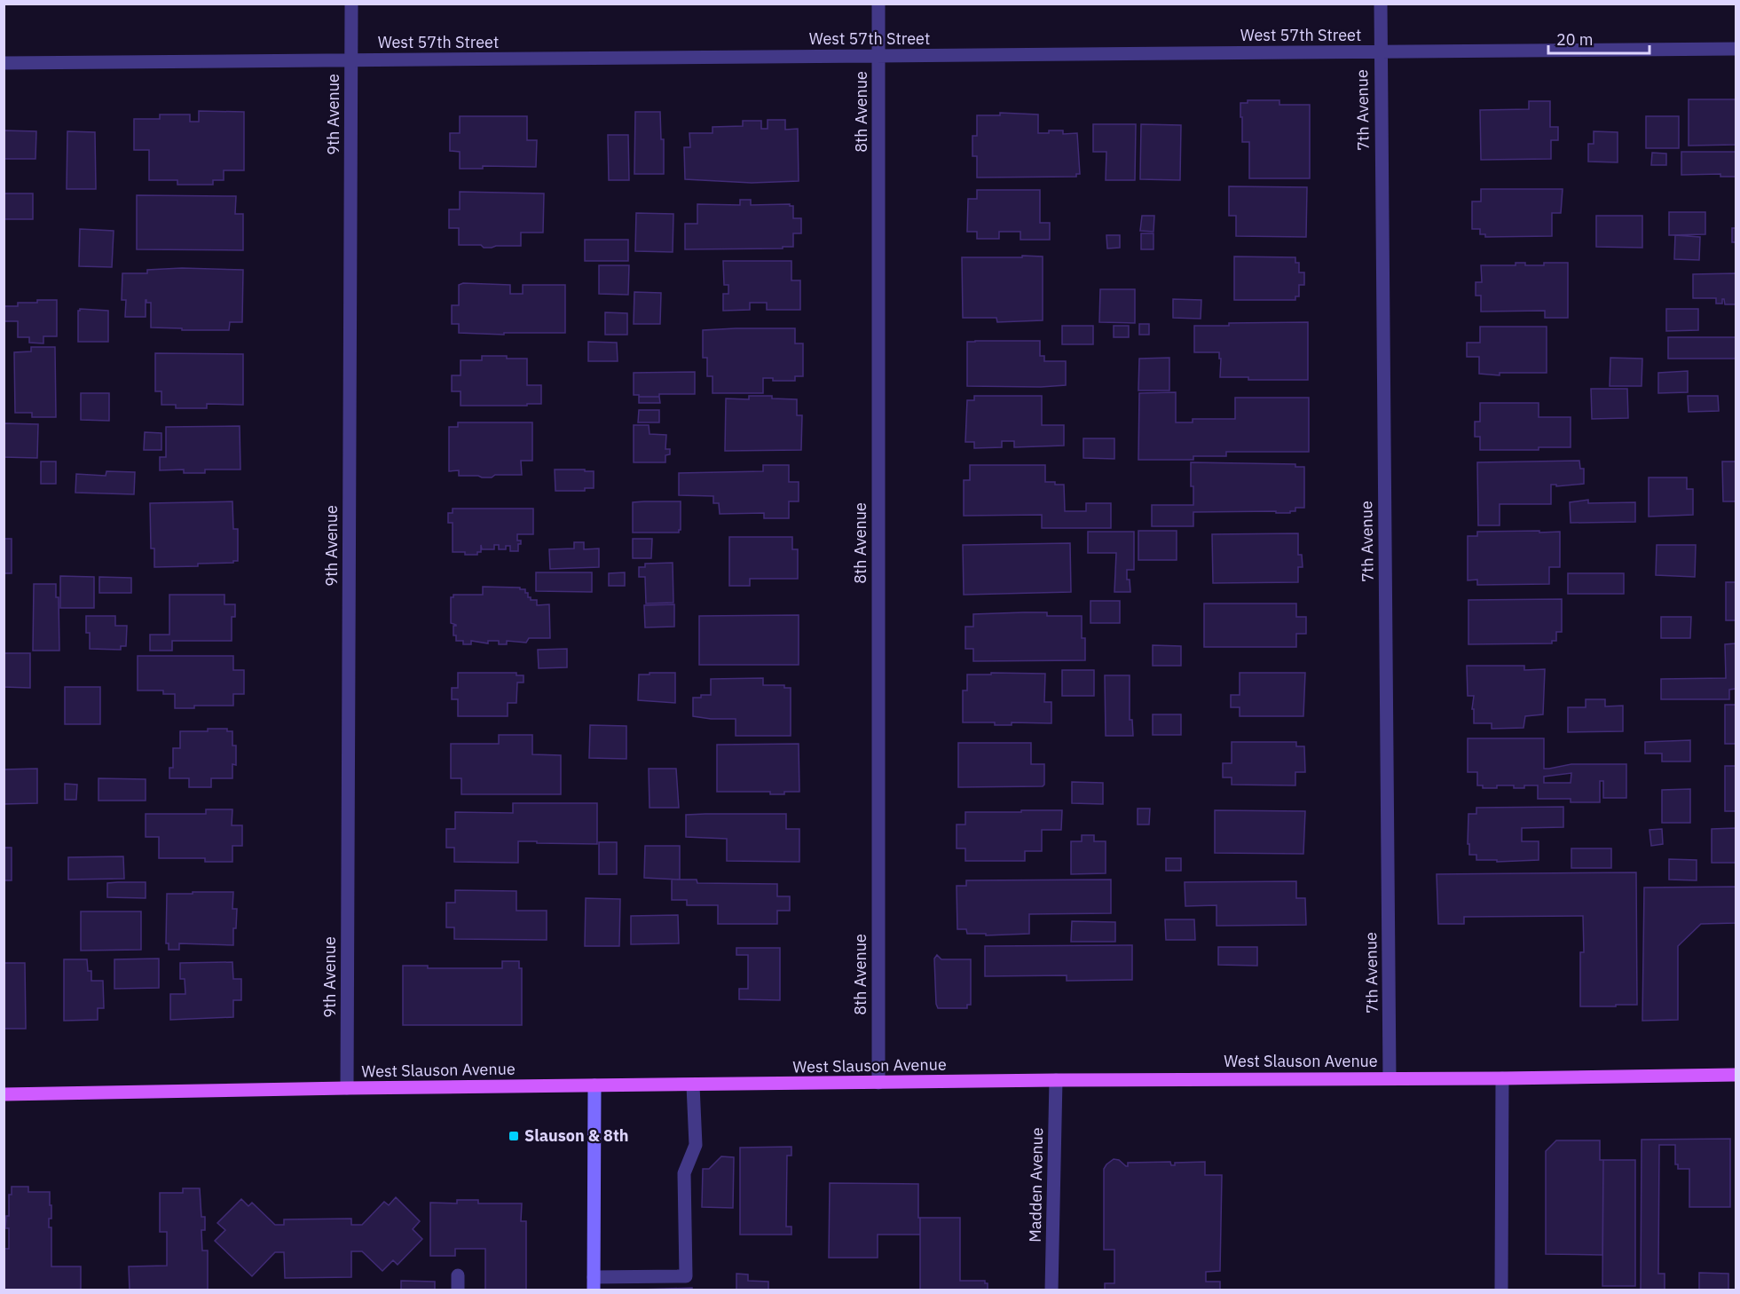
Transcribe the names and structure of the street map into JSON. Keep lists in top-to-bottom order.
{
  "streets": {
    "main road": ["West Slauson Avenue"],
    "street": [
      "West 57th Street",
      "7th Avenue",
      "8th Avenue",
      "9th Avenue",
      "Madden Avenue"
    ]
  },
  "crossings": [
    ["West 57th Street", "7th Avenue"],
    ["West 57th Street", "8th Avenue"],
    ["West 57th Street", "9th Avenue"],
    ["7th Avenue", "West Slauson Avenue"],
    ["8th Avenue", "West Slauson Avenue"],
    ["9th Avenue", "West Slauson Avenue"],
    ["West Slauson Avenue", "Madden Avenue"]
  ],
  "places": {
    "transit": ["Slauson & 8th"]
  },
  "scale_bar": "20 m"
}
